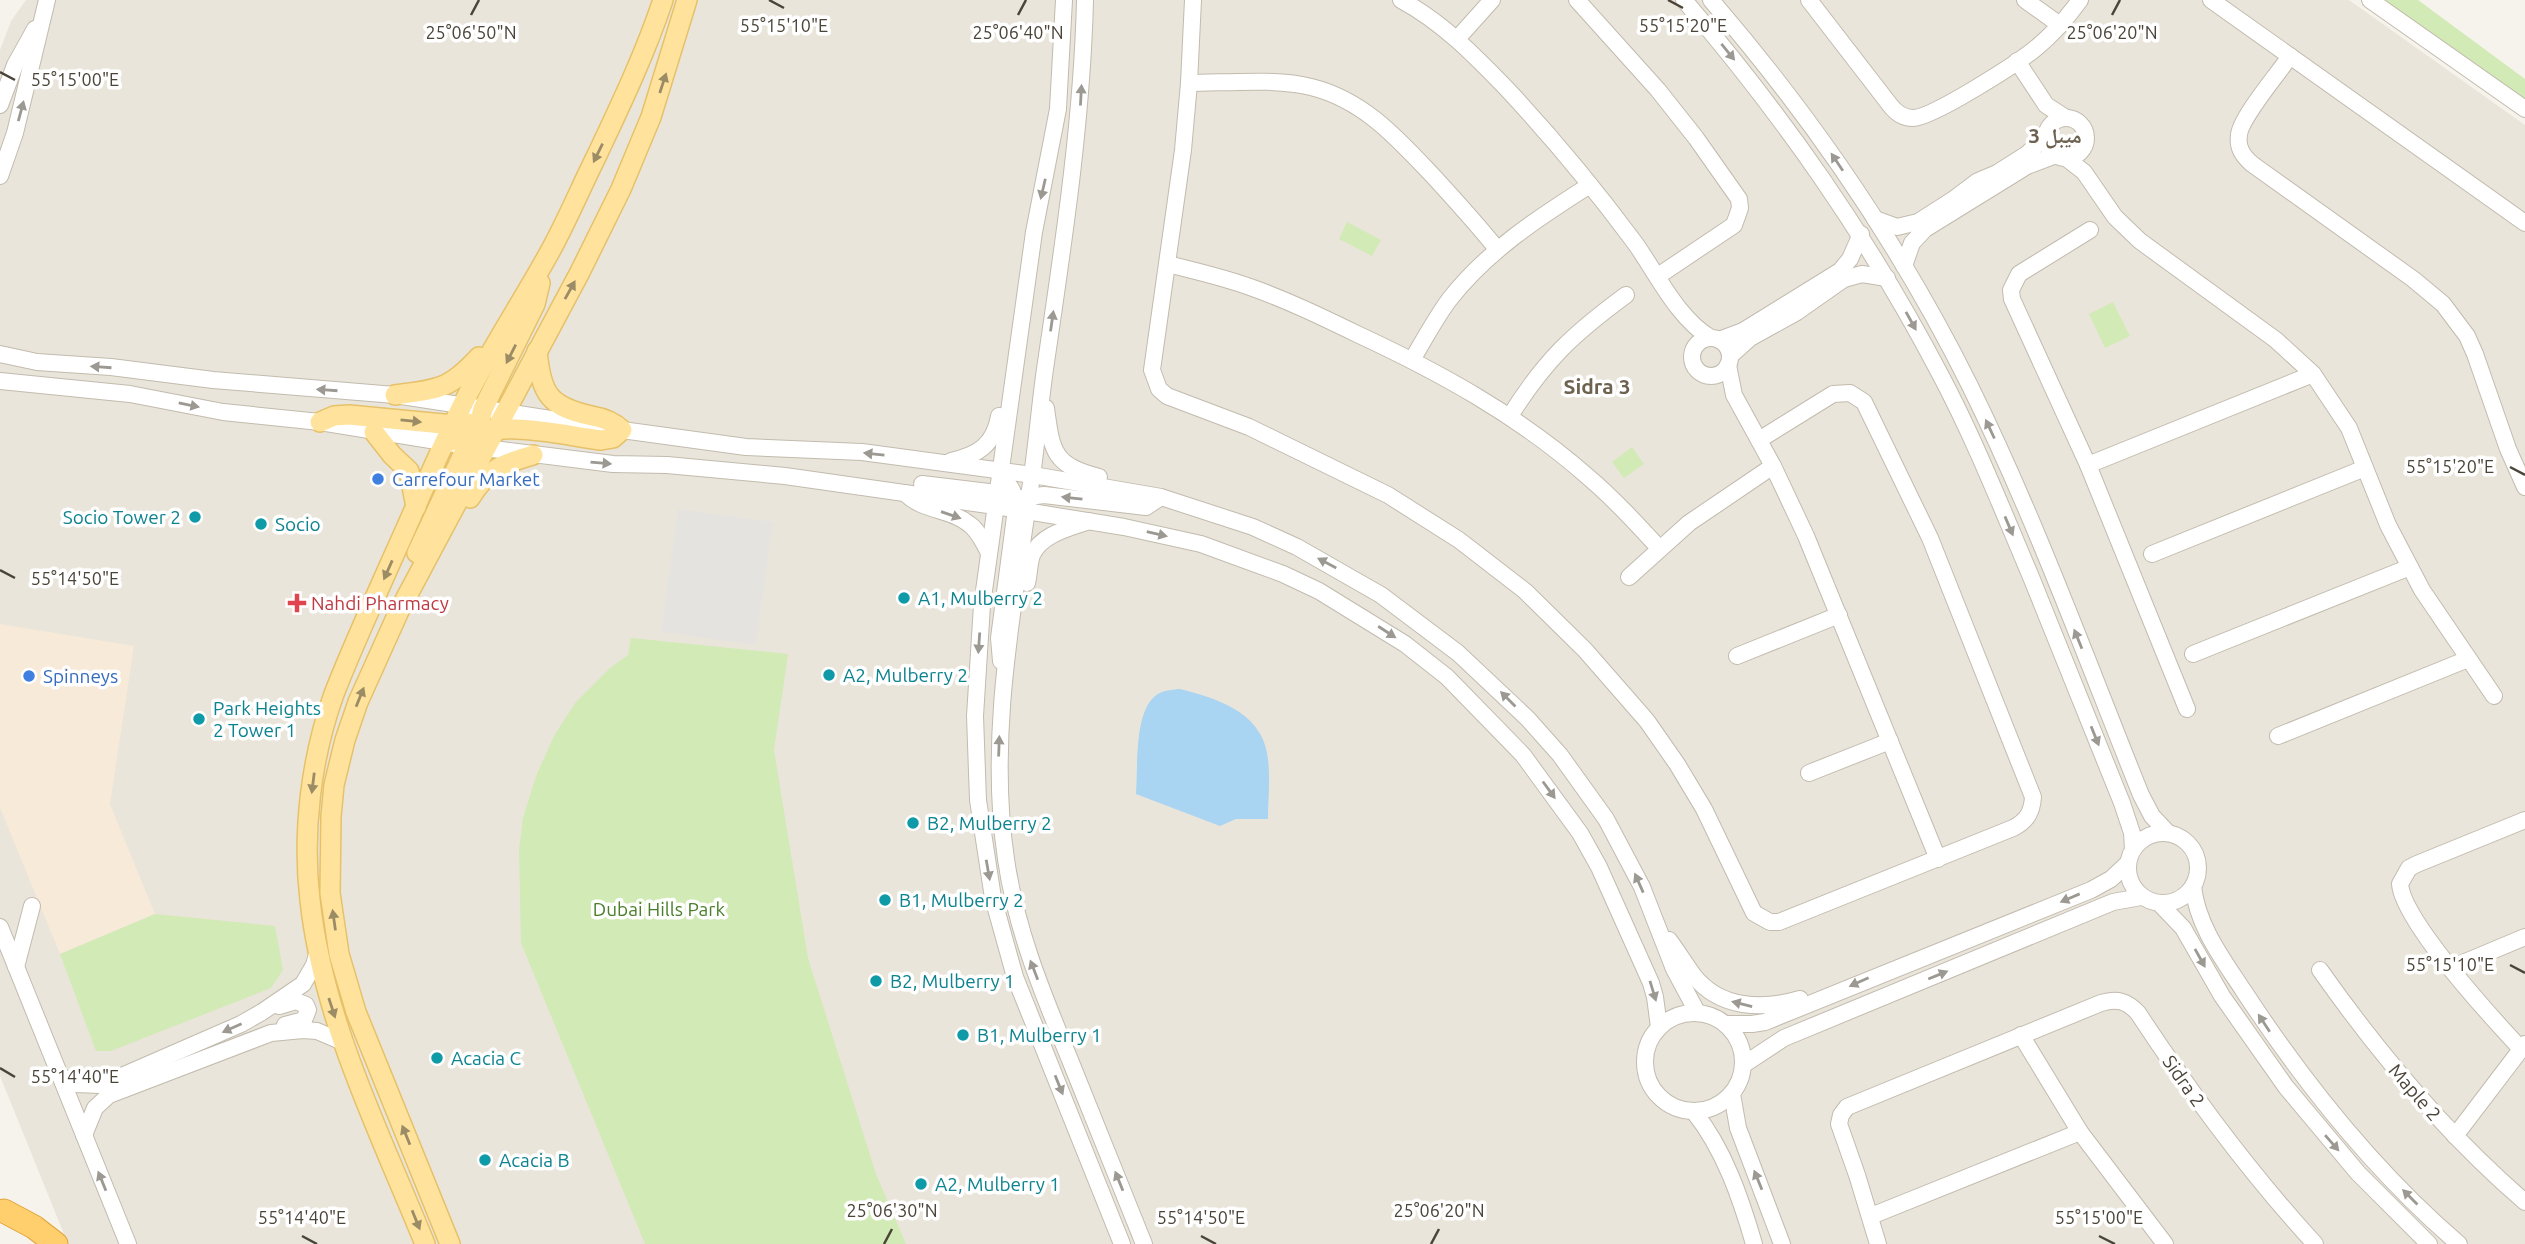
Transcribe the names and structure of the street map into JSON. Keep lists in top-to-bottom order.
{
  "streets": {
    "street": ["Sidra 2", "Maple 2"]
  },
  "districts": ["ميبل 3", "Sidra 3"],
  "parks": ["Dubai Hills Park"],
  "places": {
    "other": [
      "Carrefour Market",
      "Socio Tower 2",
      "Socio",
      "A1, Mulberry 2",
      "A2, Mulberry 2",
      "Spinneys",
      "Park Heights 2 Tower 1",
      "B2, Mulberry 2",
      "B1, Mulberry 2",
      "B2, Mulberry 1",
      "B1, Mulberry 1",
      "Acacia C",
      "Acacia B",
      "A2, Mulberry 1"
    ],
    "health": ["Nahdi Pharmacy"]
  },
  "coordinates": [
    "55°15'10\"E",
    "55°15'20\"E",
    "25°06'50\"N",
    "25°06'40\"N",
    "25°06'20\"N",
    "55°15'00\"E",
    "55°14'50\"E",
    "55°14'40\"E",
    "25°06'30\"N"
  ]
}
